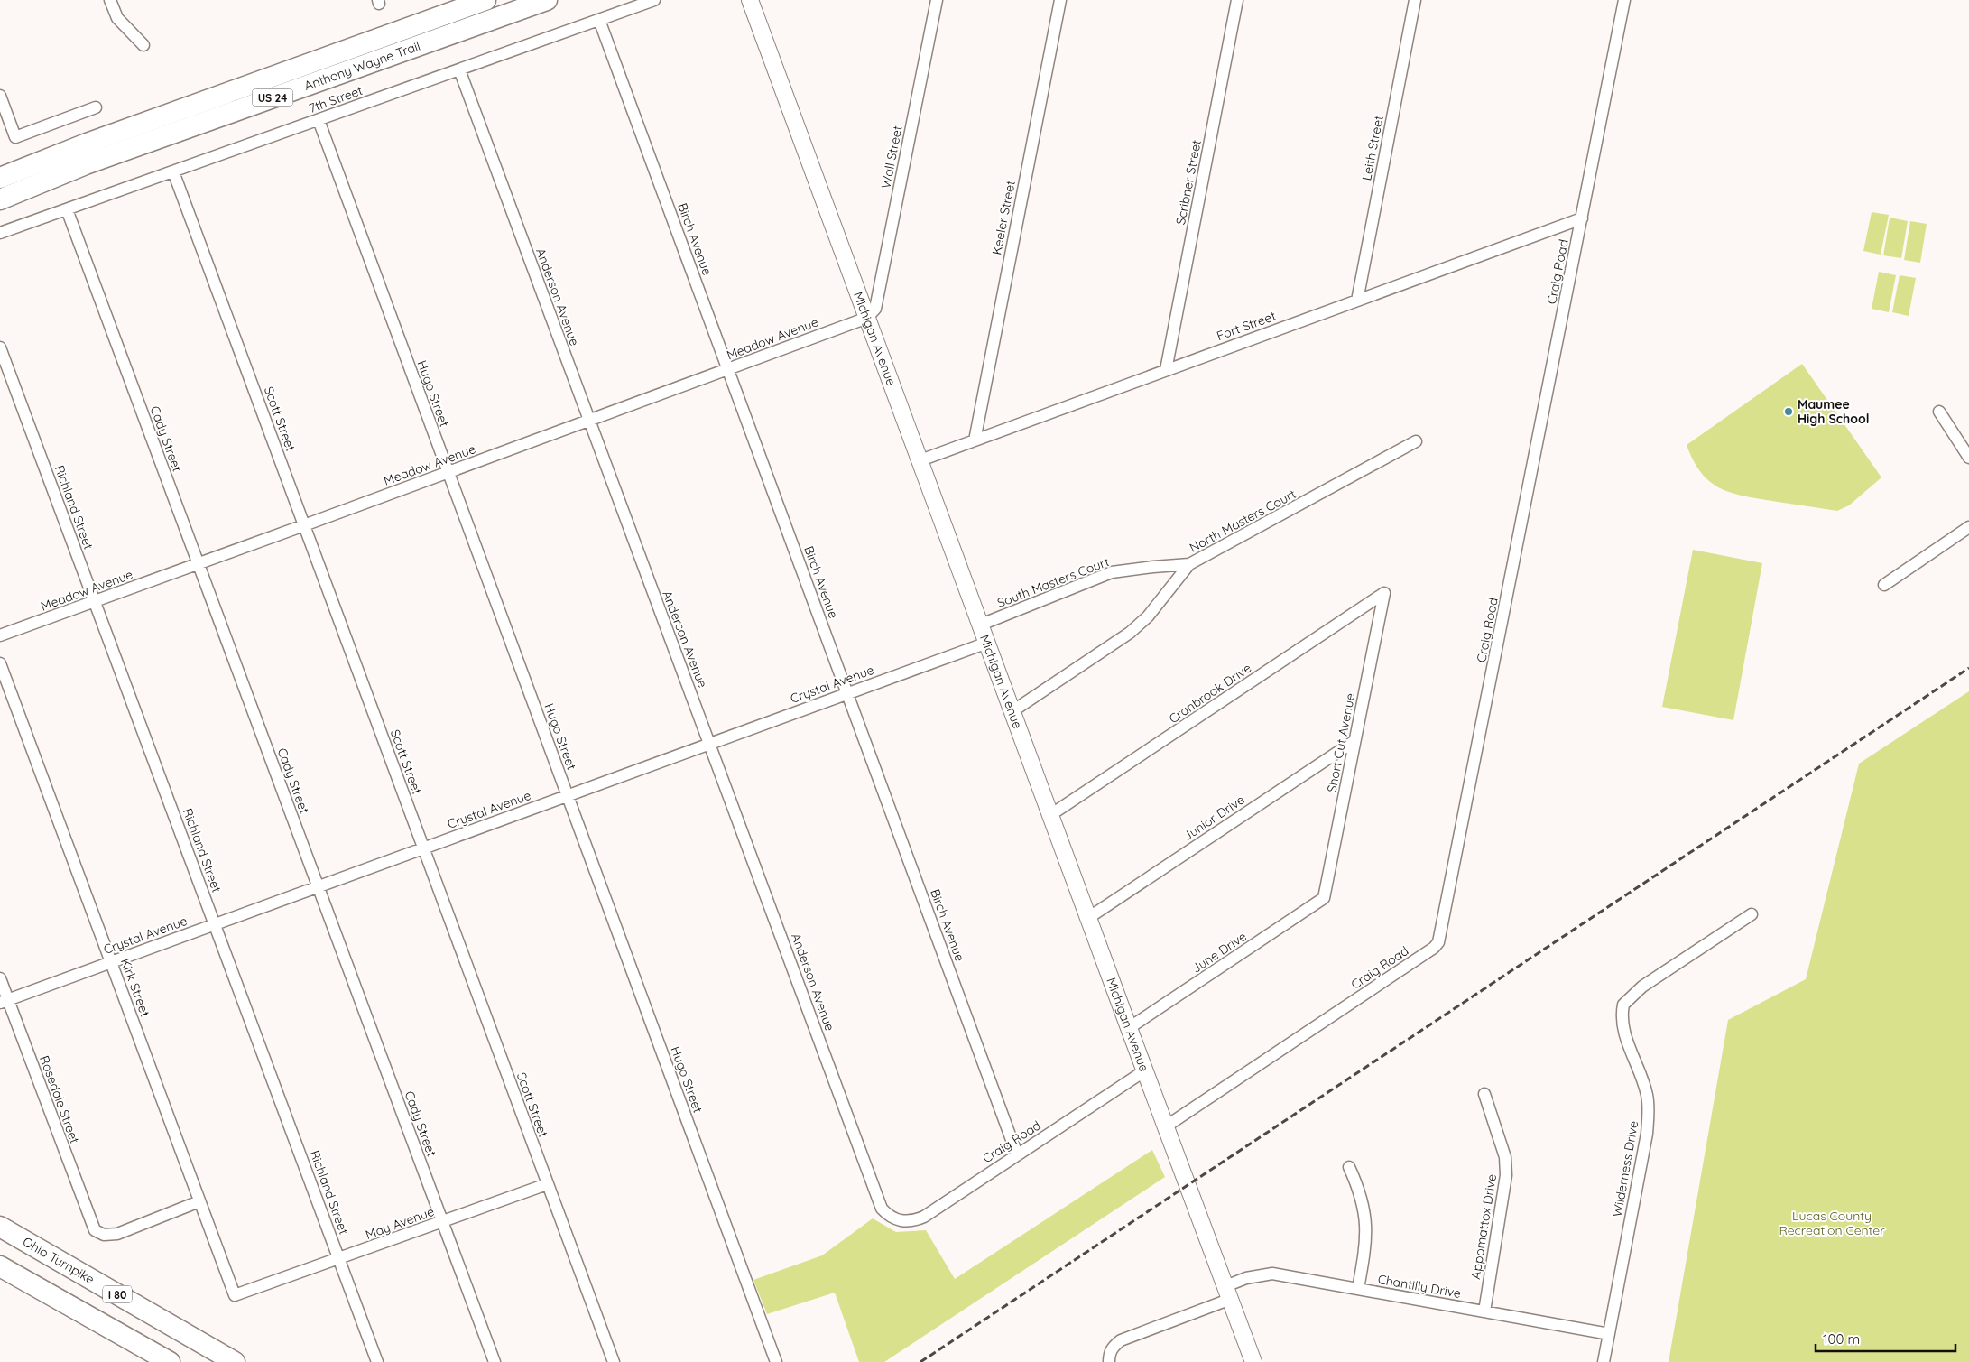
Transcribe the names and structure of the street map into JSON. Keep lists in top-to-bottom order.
{
  "streets": {
    "highway": [
      "Anthony Wayne Trail",
      "US 24",
      "Ohio Turnpike",
      "I 80"
    ],
    "street": [
      "7th Street",
      "Leith Street",
      "Wall Street",
      "Scribner Street",
      "Keeler Street",
      "Birch Avenue",
      "Craig Road",
      "Anderson Avenue",
      "Fort Street",
      "Meadow Avenue",
      "Michigan Avenue",
      "Hugo Street",
      "Scott Street",
      "Cady Street",
      "Richland Street",
      "North Masters Court",
      "South Masters Court",
      "Crystal Avenue",
      "Cranbrook Drive",
      "Short Cut Avenue",
      "Junior Drive",
      "June Drive",
      "Kirk Street",
      "Rosedale Street",
      "Wilderness Drive",
      "May Avenue",
      "Appomattox Drive",
      "Chantilly Drive"
    ]
  },
  "crossings": [
    ["7th Street", "Birch Avenue"],
    ["7th Street", "Anderson Avenue"],
    ["7th Street", "Hugo Street"],
    ["7th Street", "Scott Street"],
    ["7th Street", "Cady Street"],
    ["Leith Street", "Fort Street"],
    ["Wall Street", "Meadow Avenue"],
    ["Wall Street", "Michigan Avenue"],
    ["Scribner Street", "Fort Street"],
    ["Keeler Street", "Fort Street"],
    ["Birch Avenue", "Craig Road"],
    ["Birch Avenue", "Meadow Avenue"],
    ["Birch Avenue", "Crystal Avenue"],
    ["Craig Road", "Anderson Avenue"],
    ["Craig Road", "Fort Street"],
    ["Craig Road", "Michigan Avenue"],
    ["Anderson Avenue", "Meadow Avenue"],
    ["Anderson Avenue", "Crystal Avenue"],
    ["Fort Street", "Michigan Avenue"],
    ["Meadow Avenue", "Michigan Avenue"],
    ["Meadow Avenue", "Hugo Street"],
    ["Meadow Avenue", "Scott Street"],
    ["Meadow Avenue", "Cady Street"],
    ["Meadow Avenue", "Richland Street"],
    ["Michigan Avenue", "North Masters Court"],
    ["Michigan Avenue", "South Masters Court"],
    ["Michigan Avenue", "Crystal Avenue"],
    ["Michigan Avenue", "Cranbrook Drive"],
    ["Michigan Avenue", "Junior Drive"],
    ["Michigan Avenue", "June Drive"],
    ["Michigan Avenue", "Chantilly Drive"],
    ["Hugo Street", "Crystal Avenue"],
    ["Scott Street", "Crystal Avenue"],
    ["Scott Street", "May Avenue"],
    ["Cady Street", "Crystal Avenue"],
    ["Cady Street", "May Avenue"],
    ["Richland Street", "Crystal Avenue"],
    ["Richland Street", "May Avenue"],
    ["North Masters Court", "South Masters Court"],
    ["Crystal Avenue", "Kirk Street"],
    ["Crystal Avenue", "Rosedale Street"],
    ["Cranbrook Drive", "Short Cut Avenue"],
    ["Short Cut Avenue", "Junior Drive"],
    ["Short Cut Avenue", "June Drive"],
    ["Kirk Street", "Rosedale Street"],
    ["Kirk Street", "May Avenue"],
    ["Wilderness Drive", "Chantilly Drive"],
    ["Appomattox Drive", "Chantilly Drive"]
  ],
  "parks": ["Lucas County Recreation Center"],
  "places": ["Maumee High School"],
  "scale_bar": "100 m"
}
